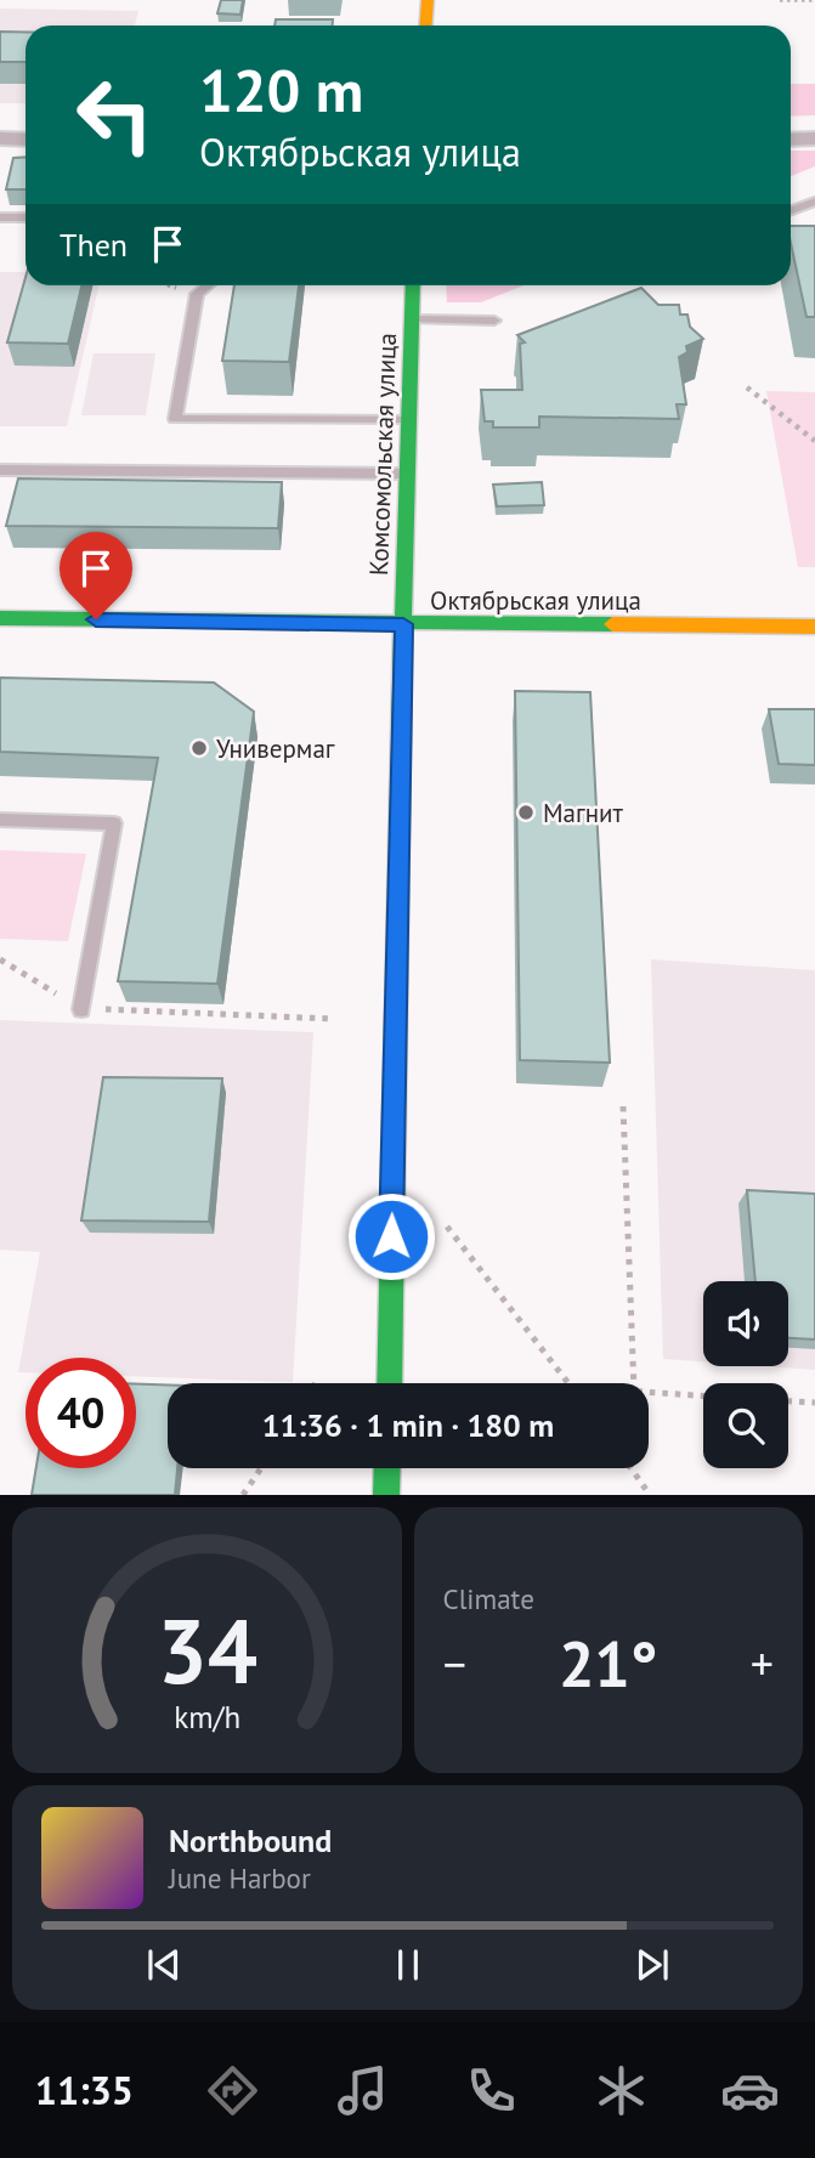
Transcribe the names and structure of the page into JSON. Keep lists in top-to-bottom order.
{
  "streets": {
    "street": ["Комсомольская улица", "Октябрьская улица"]
  },
  "crossings": [
    ["Комсомольская улица", "Октябрьская улица"]
  ],
  "places": ["Универмаг", "Магнит"],
  "page": {
    "turn": ["120 m", "Октябрьская улица"],
    "then": "Then",
    "limit": "40",
    "trip": "11:36 · 1 min · 180 m",
    "tile": "Climate",
    "heat": ["−", "21°", "+"],
    "song": ["Northbound", "June Harbor"],
    "tabs": "11:35",
    "gauge": ["34", "km/h"]
  }
}
